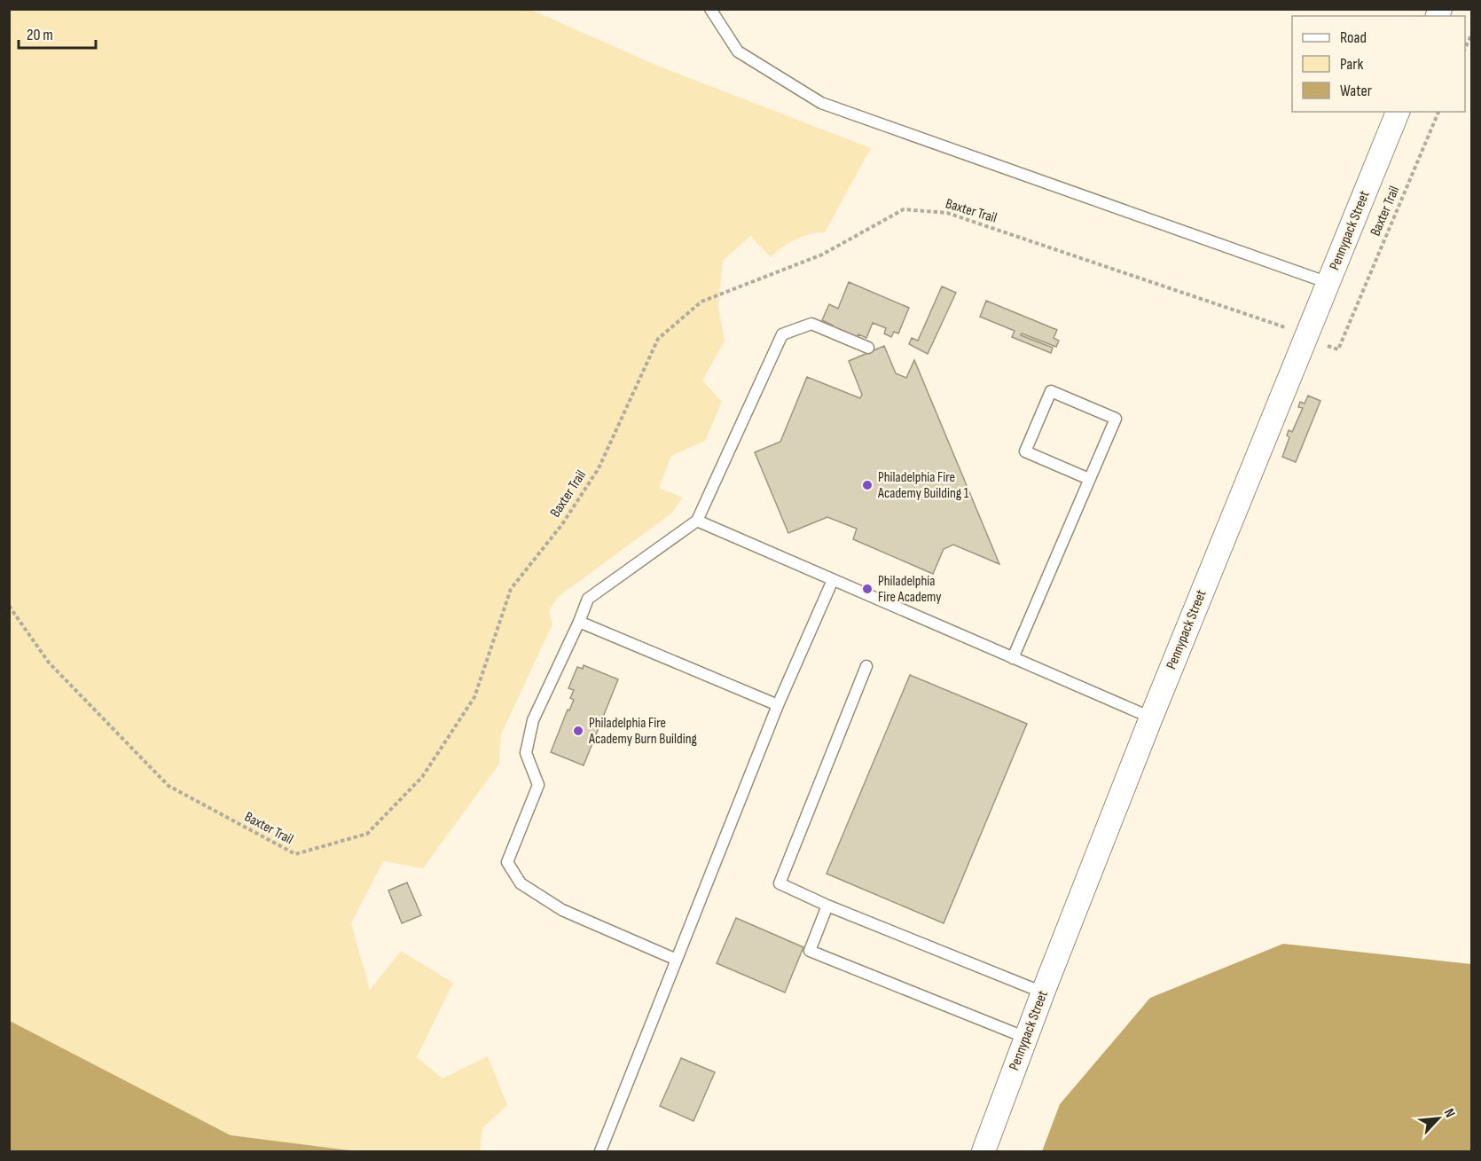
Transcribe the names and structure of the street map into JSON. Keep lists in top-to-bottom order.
{
  "streets": {
    "street": ["Pennypack Street"],
    "path": ["Baxter Trail"]
  },
  "places": ["Philadelphia Fire Academy Building 1", "Philadelphia Fire Academy", "Philadelphia Fire Academy Burn Building"],
  "legend": ["Road", "Park", "Water"],
  "scale_bar": "20 m",
  "north": "top right"
}
